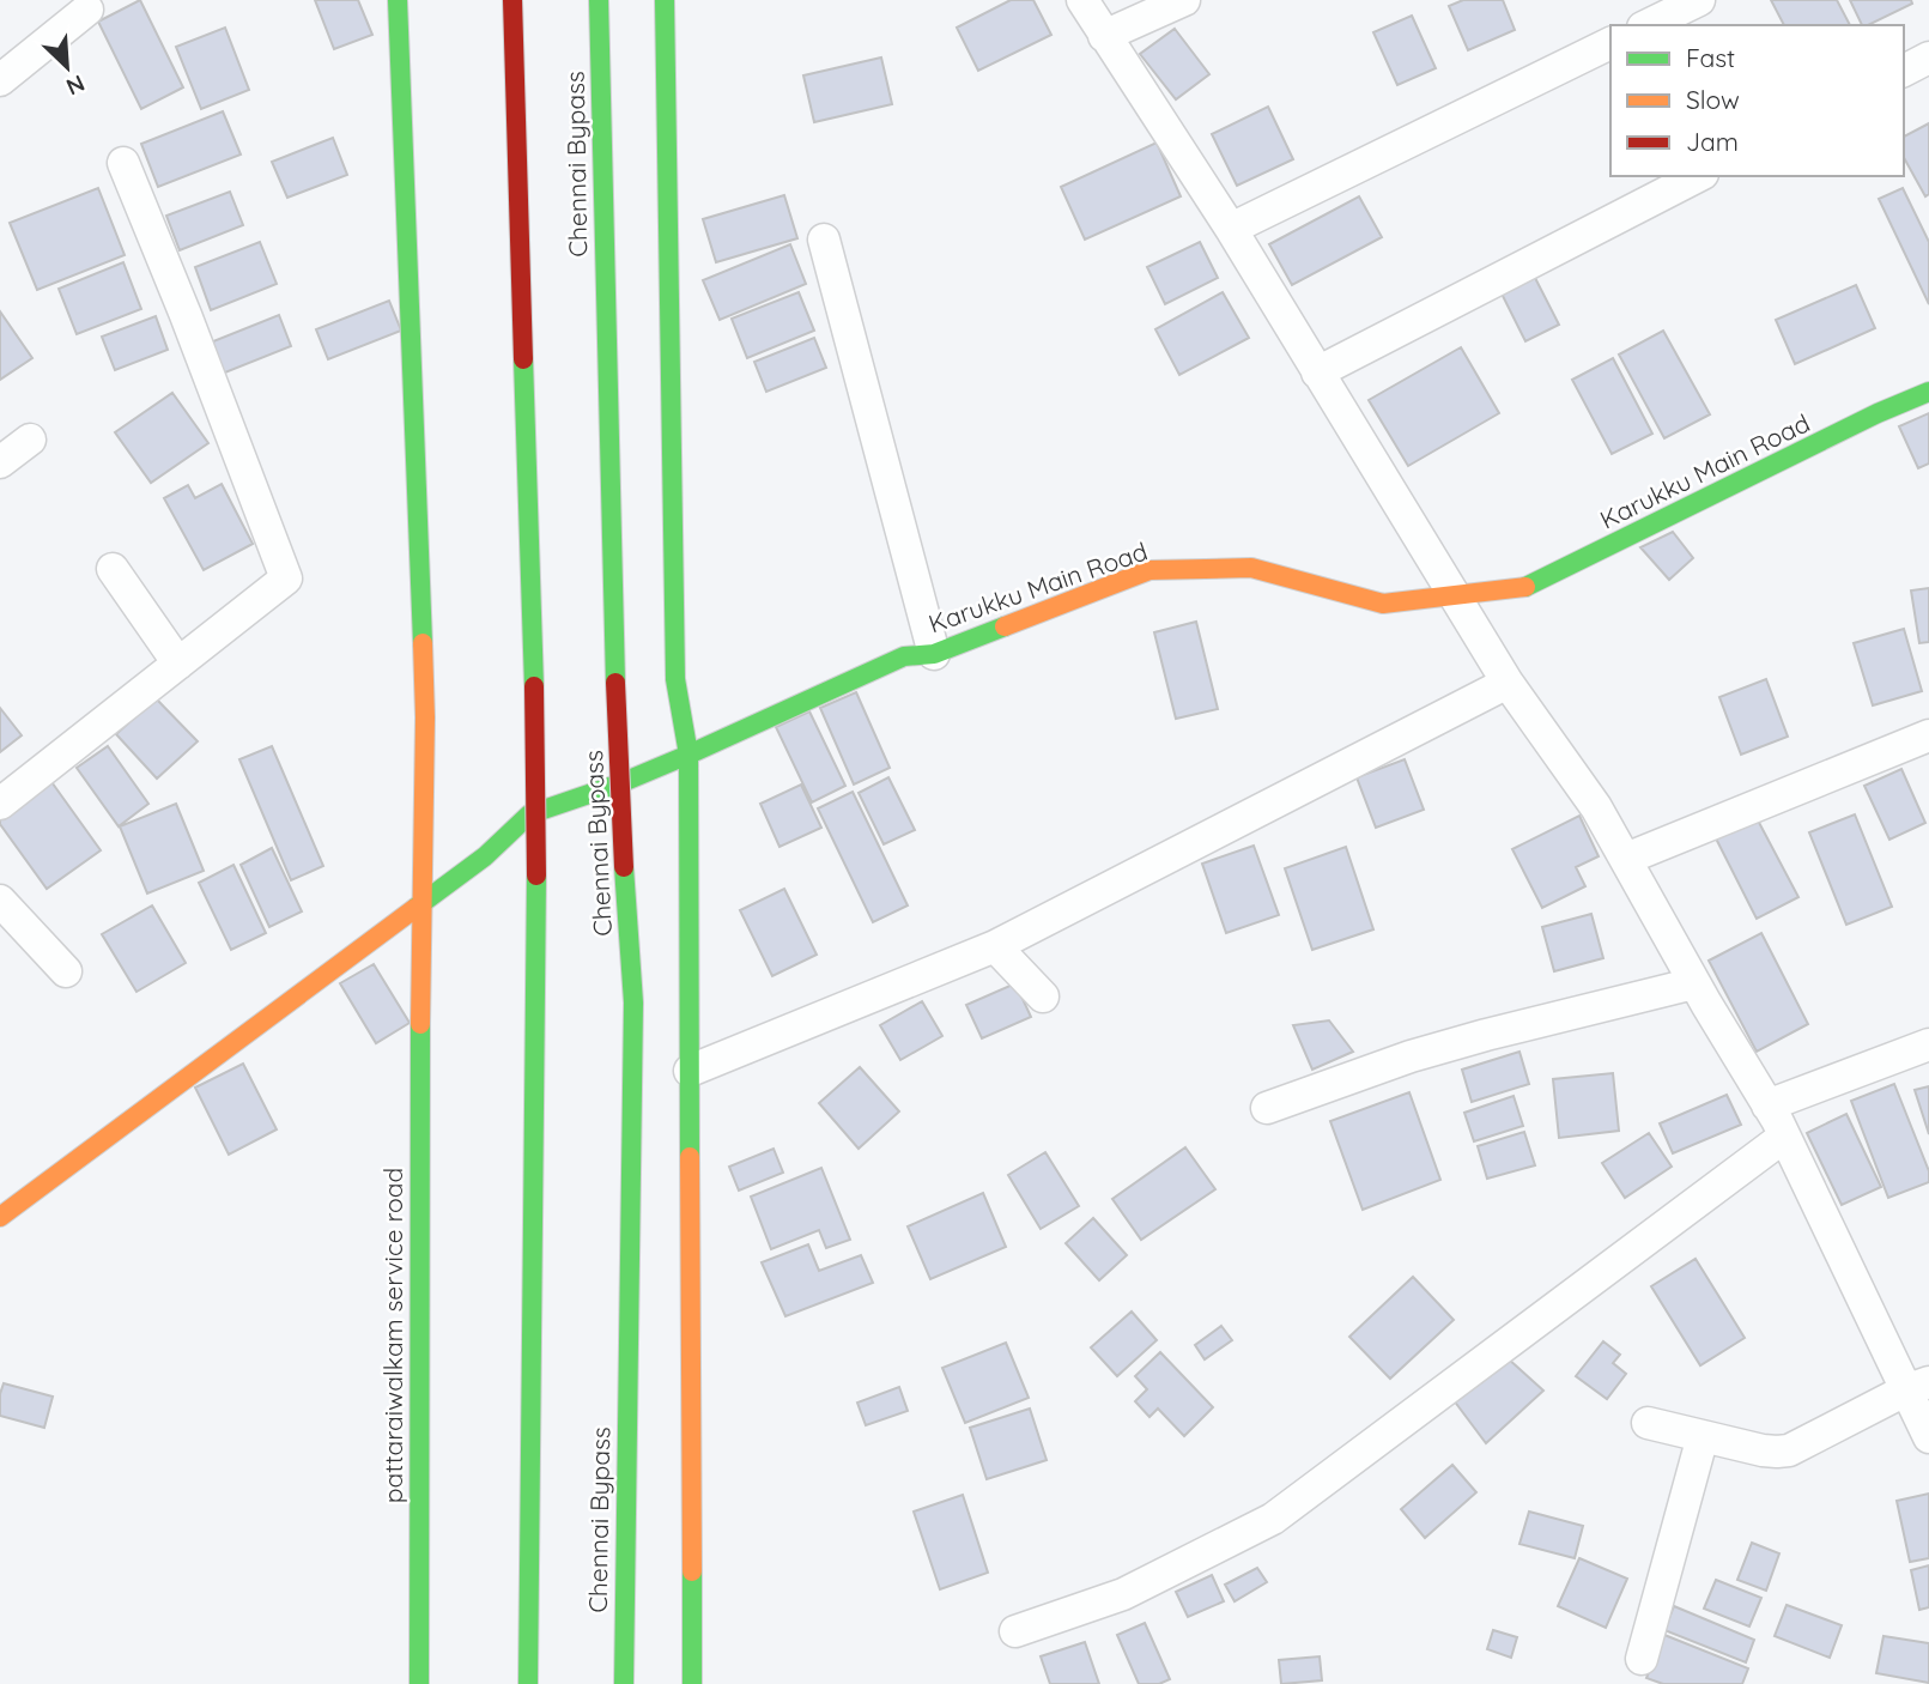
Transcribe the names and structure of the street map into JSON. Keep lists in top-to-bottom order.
{
  "streets": {
    "main road": ["Chennai Bypass", "Karukku Main Road", "pattaraiwalkam service road"]
  },
  "crossings": [
    ["Karukku Main Road", "pattaraiwalkam service road"]
  ],
  "legend": ["Fast", "Slow", "Jam"],
  "north": "bottom right"
}
